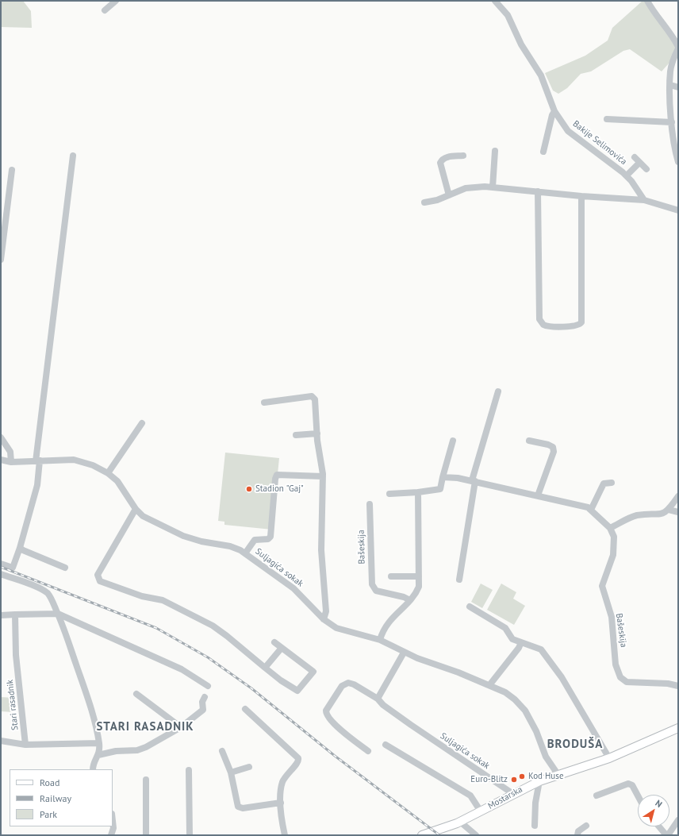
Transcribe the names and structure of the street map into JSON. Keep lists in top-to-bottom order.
{
  "streets": {
    "main road": ["Mostarska"],
    "street": [
      "Bakije Selimovića",
      "Bašeskija",
      "Suljagića sokak",
      "Stari rasadnik"
    ]
  },
  "crossings": [
    ["Suljagića sokak", "Mostarska"]
  ],
  "districts": ["STARI RASADNIK", "BRODUŠA"],
  "places": ["Stadion \"Gaj\"", "Kod Huse", "Euro-Blitz"],
  "legend": ["Road", "Railway", "Park"],
  "north": "top right"
}
